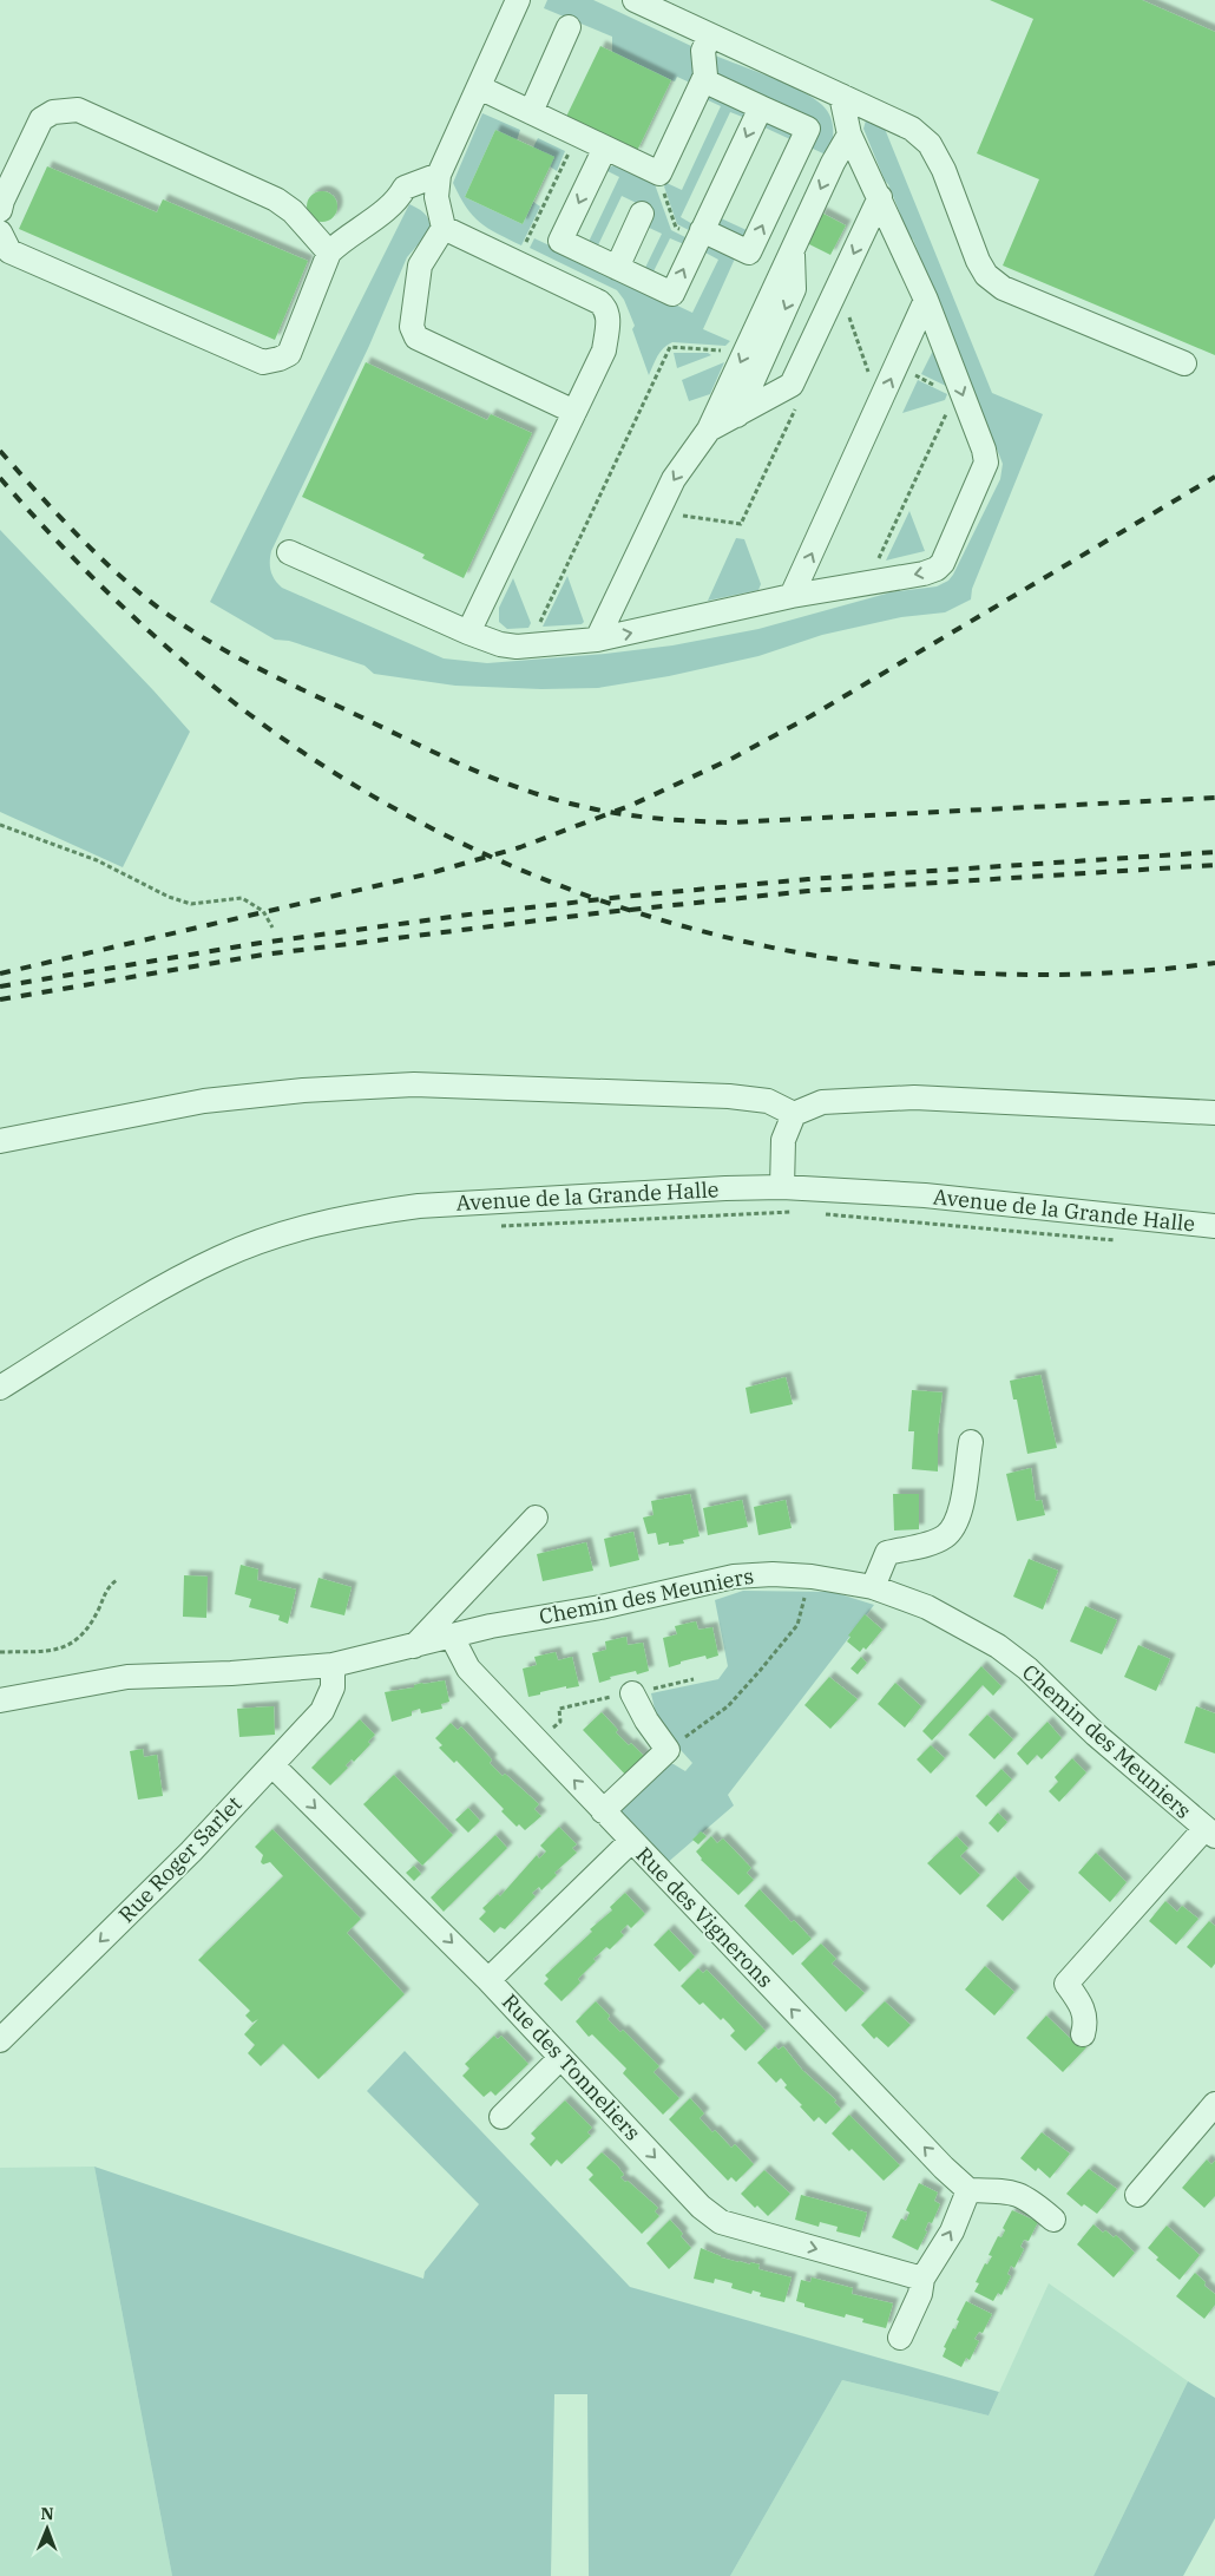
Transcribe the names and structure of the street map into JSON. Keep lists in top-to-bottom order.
{
  "streets": {
    "street": [
      "Avenue de la Grande Halle",
      "Chemin des Meuniers",
      "Rue Roger Sarlet",
      "Rue des Vignerons",
      "Rue des Tonneliers"
    ]
  },
  "crossings": [
    ["Chemin des Meuniers", "Rue Roger Sarlet"],
    ["Chemin des Meuniers", "Rue des Vignerons"],
    ["Rue Roger Sarlet", "Rue des Tonneliers"]
  ],
  "one_way": ["Rue Roger Sarlet", "Rue des Vignerons", "Rue des Tonneliers"],
  "north": "top"
}
